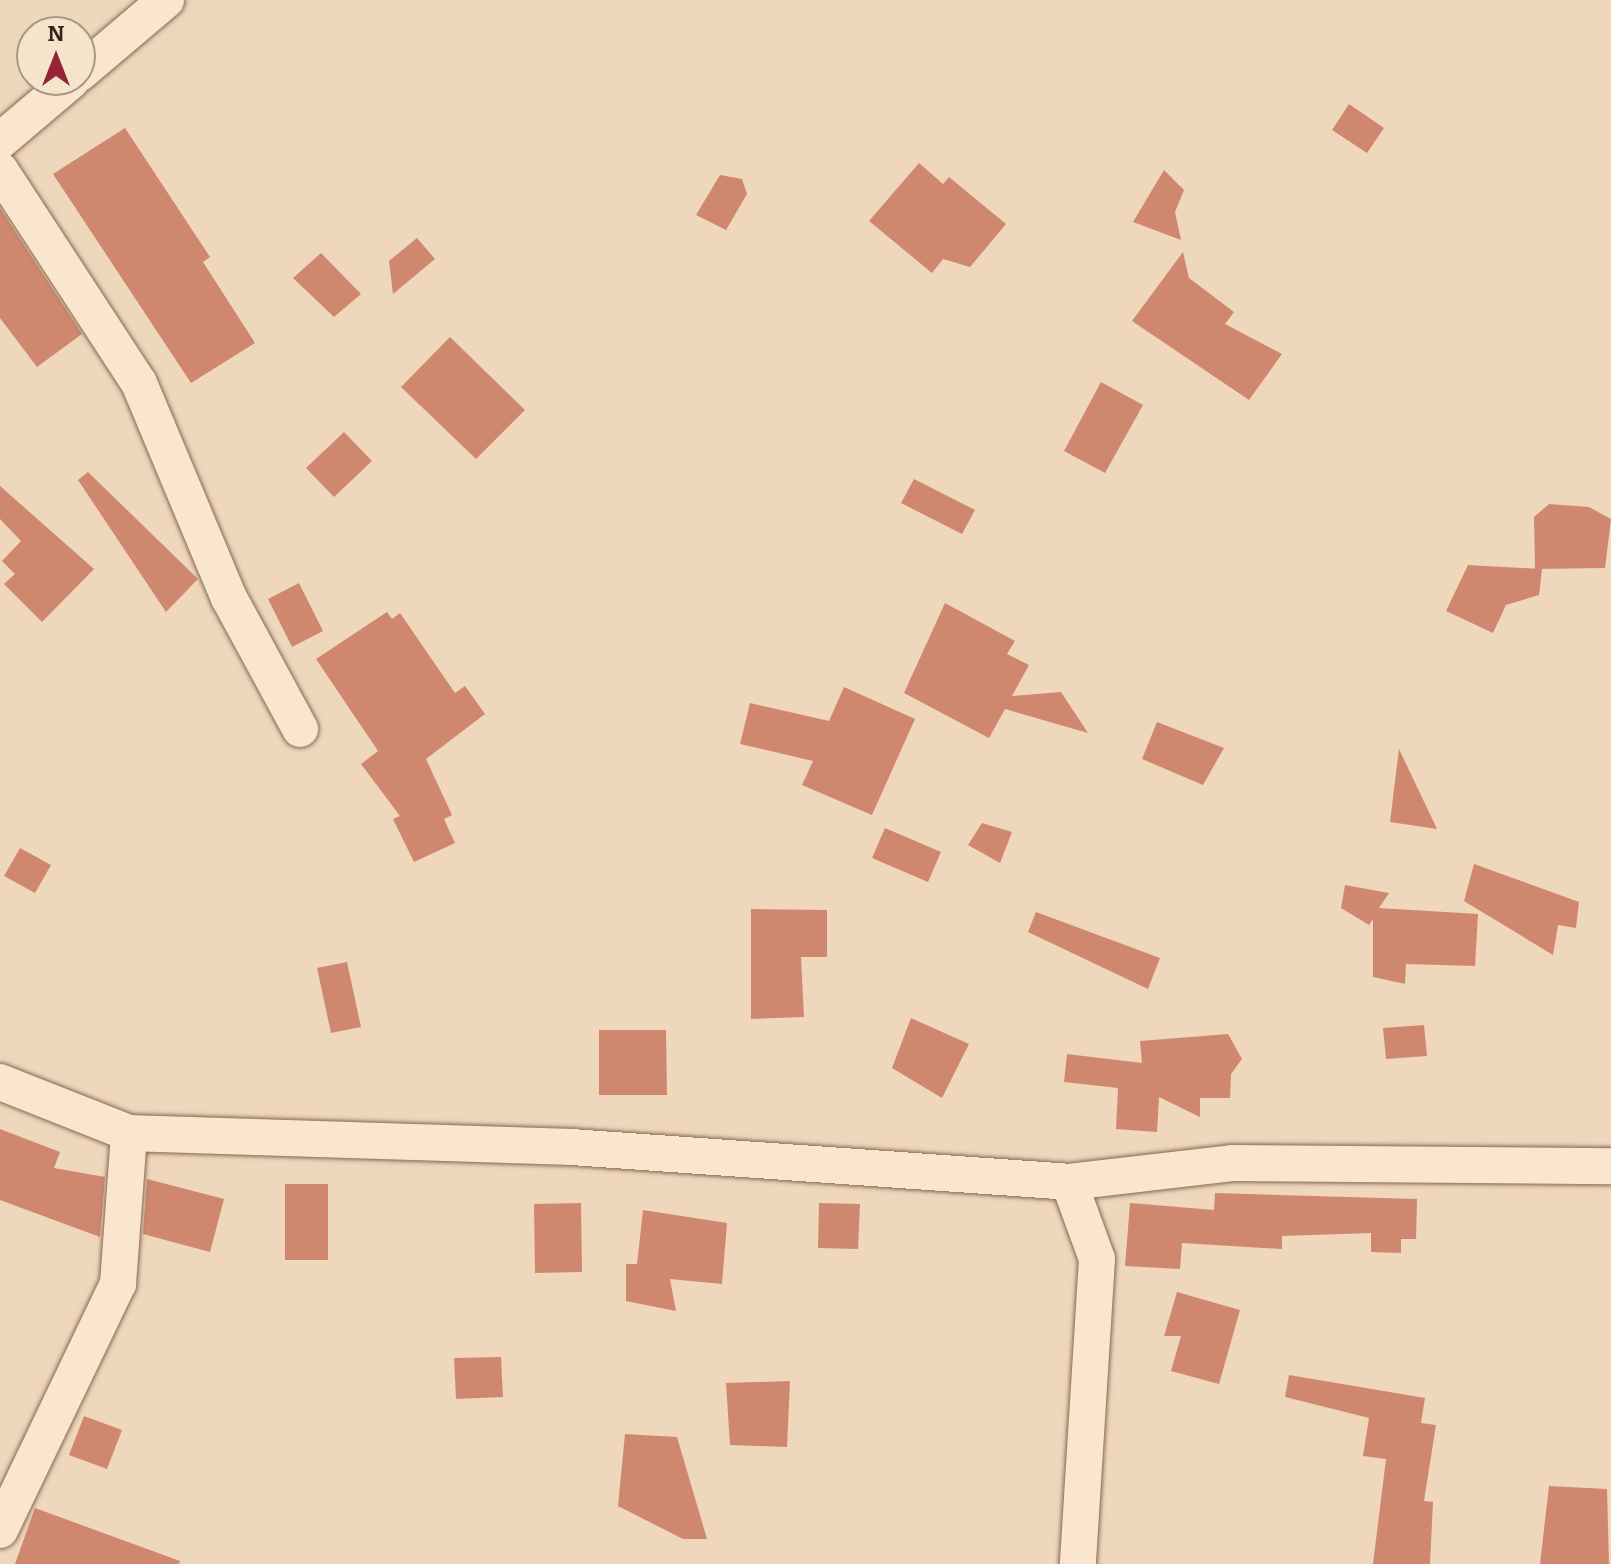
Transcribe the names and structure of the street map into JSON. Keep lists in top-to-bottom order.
{
  "north": "top"
}
